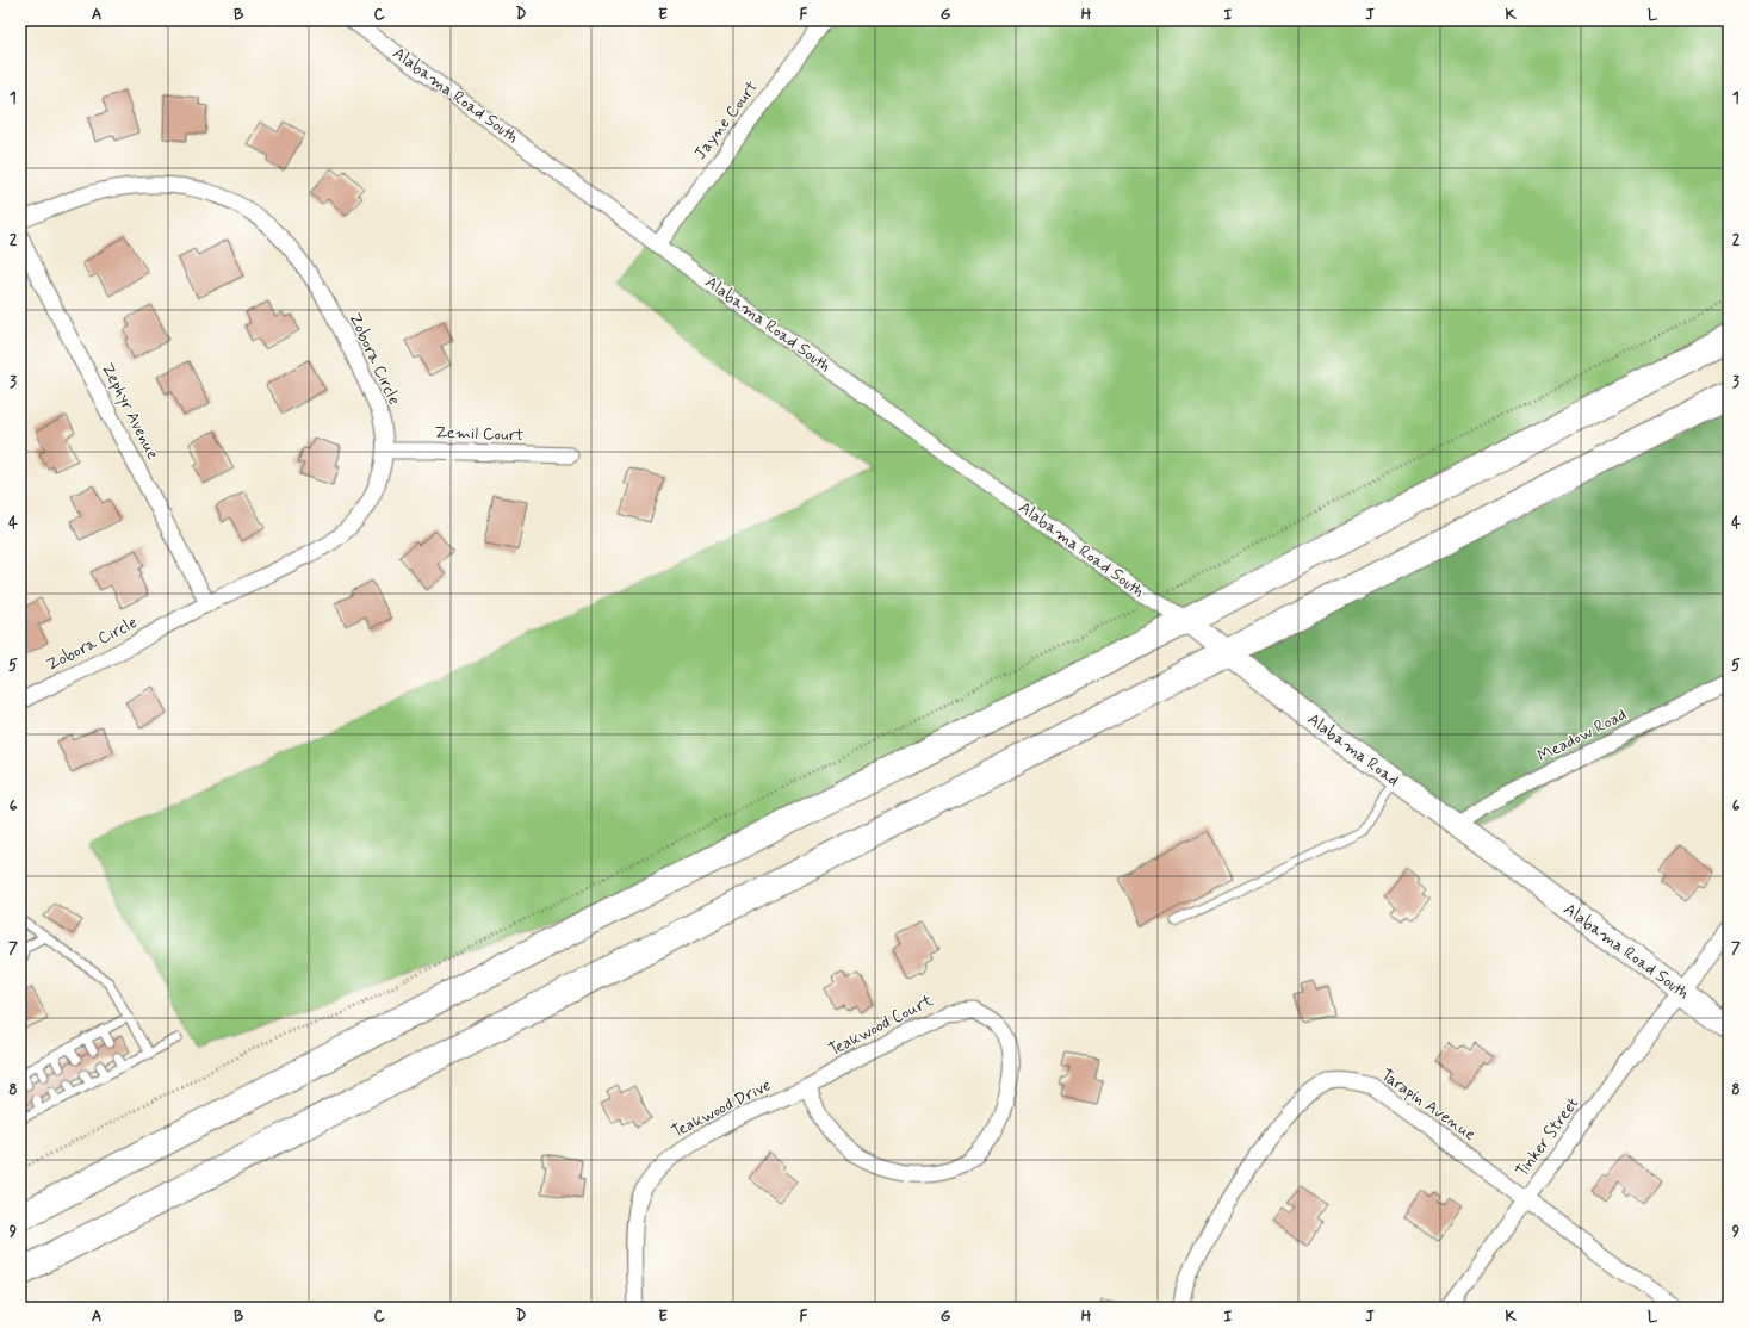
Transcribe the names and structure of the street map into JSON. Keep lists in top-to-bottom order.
{
  "streets": {
    "street": [
      "Alabama Road South",
      "Jayne Court",
      "Zobora Circle",
      "Zephyr Avenue",
      "Zemil Court",
      "Meadow Road",
      "Alabama Road",
      "Teakwood Court",
      "Tarapin Avenue",
      "Teakwood Drive",
      "Tinker Street"
    ]
  },
  "crossings": [
    ["Alabama Road South", "Jayne Court"],
    ["Alabama Road South", "Alabama Road"],
    ["Alabama Road South", "Tinker Street"],
    ["Zobora Circle", "Zephyr Avenue"],
    ["Zobora Circle", "Zemil Court"],
    ["Meadow Road", "Alabama Road"],
    ["Teakwood Court", "Teakwood Drive"],
    ["Tarapin Avenue", "Tinker Street"]
  ],
  "grid": {
    "columns": [
      "A",
      "B",
      "C",
      "D",
      "E",
      "F",
      "G",
      "H",
      "I",
      "J",
      "K",
      "L"
    ],
    "rows": [
      "1",
      "2",
      "3",
      "4",
      "5",
      "6",
      "7",
      "8",
      "9"
    ]
  }
}
